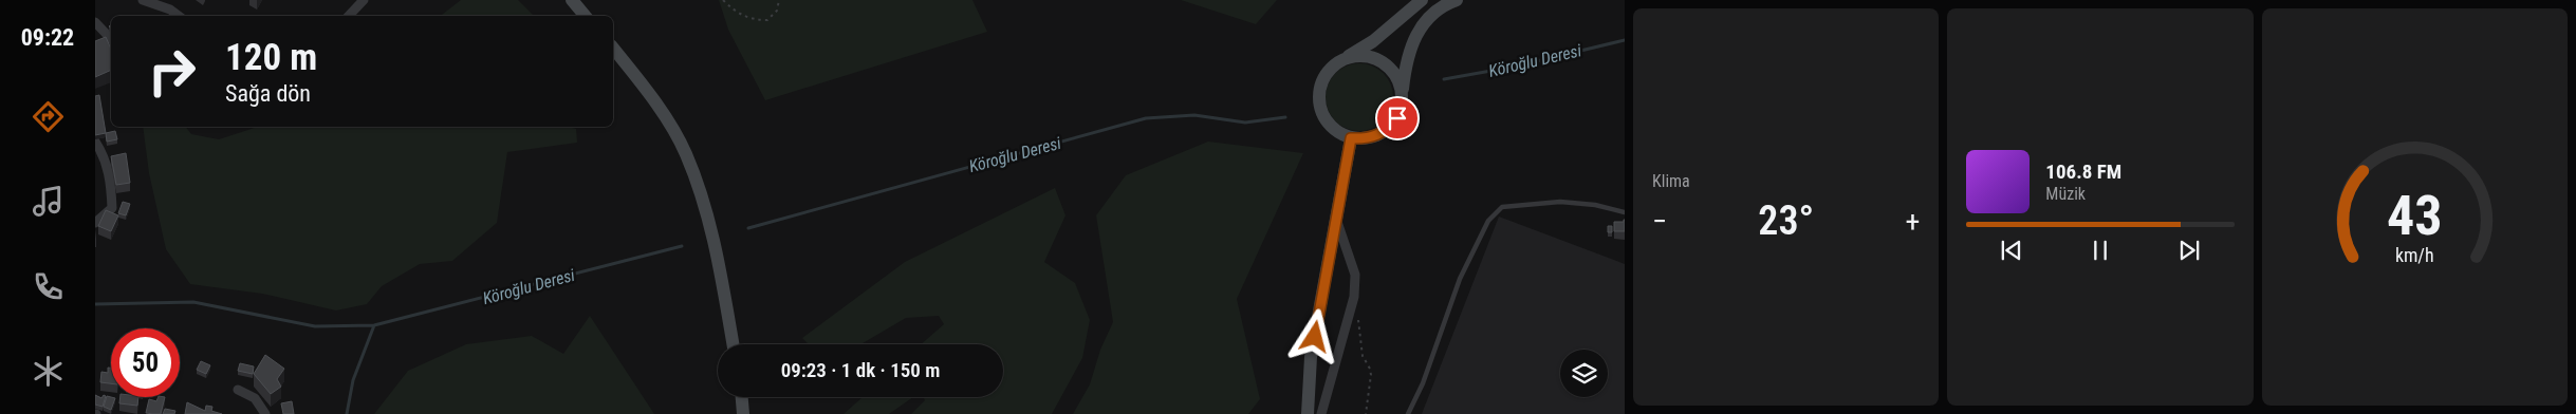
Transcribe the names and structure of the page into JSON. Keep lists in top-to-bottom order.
{
  "water": ["Köroğlu Deresi"],
  "page": {
    "tabs": "09:22",
    "tile": "Klima",
    "turn": ["120 m", "Sağa dön"],
    "song": ["106.8 FM", "Müzik"],
    "heat": ["−", "23°", "+"],
    "limit": "50",
    "trip": "09:23 · 1 dk · 150 m",
    "gauge": ["43", "km/h"]
  }
}
